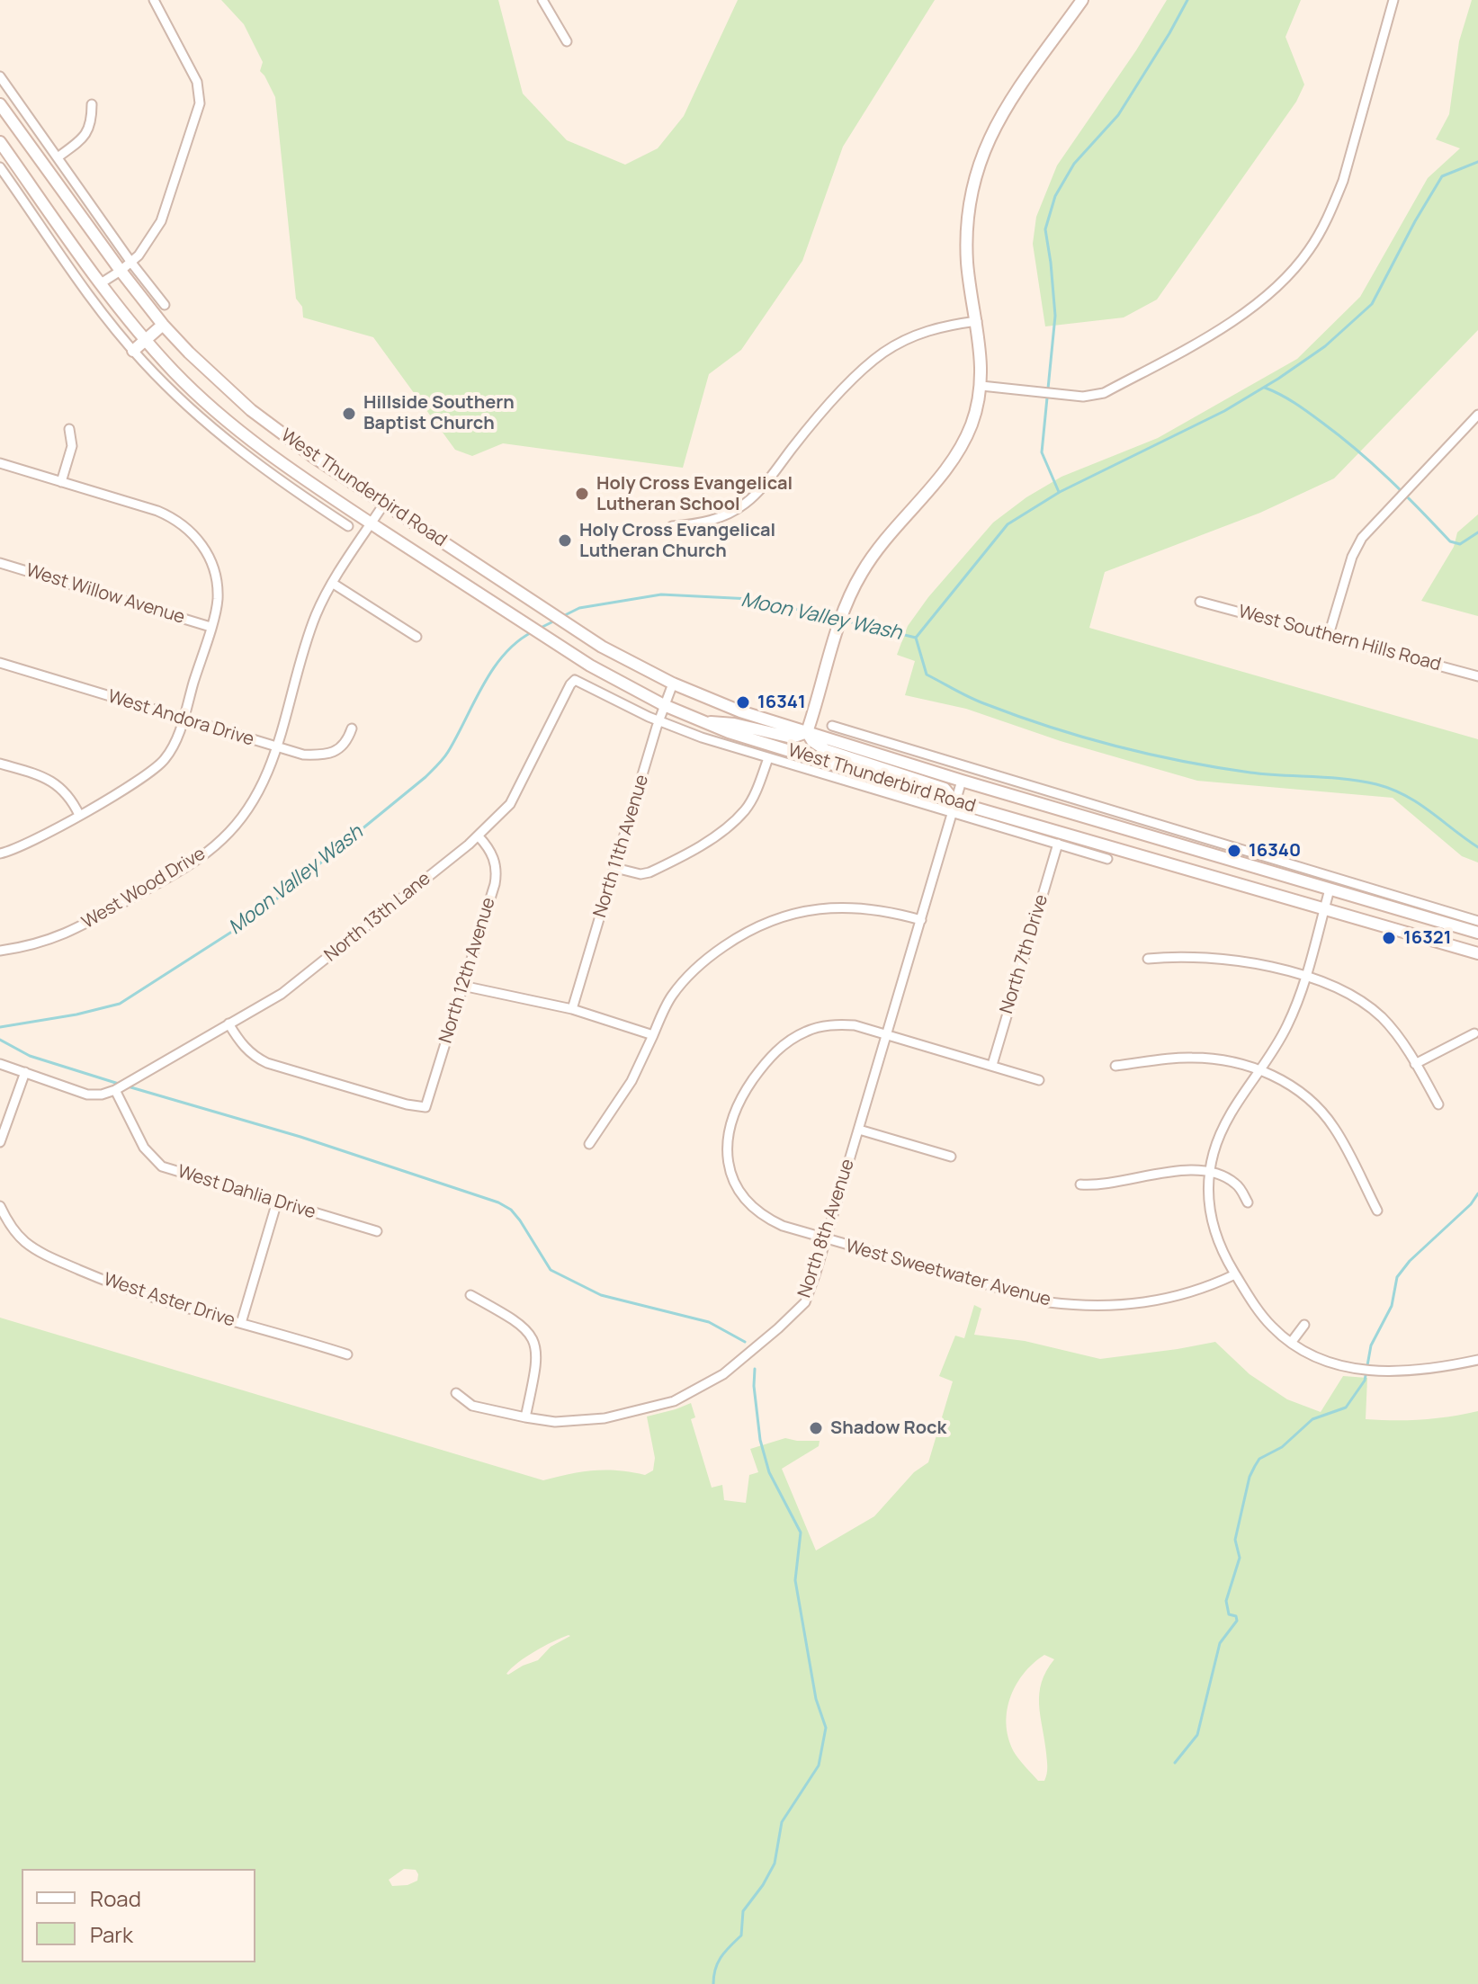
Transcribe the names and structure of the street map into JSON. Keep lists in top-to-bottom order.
{
  "streets": {
    "main road": ["West Thunderbird Road"],
    "street": [
      "West Willow Avenue",
      "West Southern Hills Road",
      "West Andora Drive",
      "North 11th Avenue",
      "West Wood Drive",
      "North 13th Lane",
      "North 7th Drive",
      "North 12th Avenue",
      "West Dahlia Drive",
      "North 8th Avenue",
      "West Sweetwater Avenue",
      "West Aster Drive"
    ]
  },
  "crossings": [
    ["West Thunderbird Road", "North 11th Avenue"],
    ["West Thunderbird Road", "West Wood Drive"],
    ["West Thunderbird Road", "North 13th Lane"],
    ["West Thunderbird Road", "North 7th Drive"],
    ["West Thunderbird Road", "North 8th Avenue"],
    ["West Andora Drive", "West Wood Drive"],
    ["North 13th Lane", "North 12th Avenue"],
    ["North 13th Lane", "West Dahlia Drive"],
    ["North 7th Drive", "West Sweetwater Avenue"],
    ["North 8th Avenue", "West Sweetwater Avenue"]
  ],
  "water": ["Moon Valley Wash"],
  "places": [
    "Hillside Southern Baptist Church",
    "Holy Cross Evangelical Lutheran School",
    "Holy Cross Evangelical Lutheran Church",
    "16341",
    "16340",
    "16321",
    "Shadow Rock"
  ],
  "legend": ["Road", "Park"]
}
